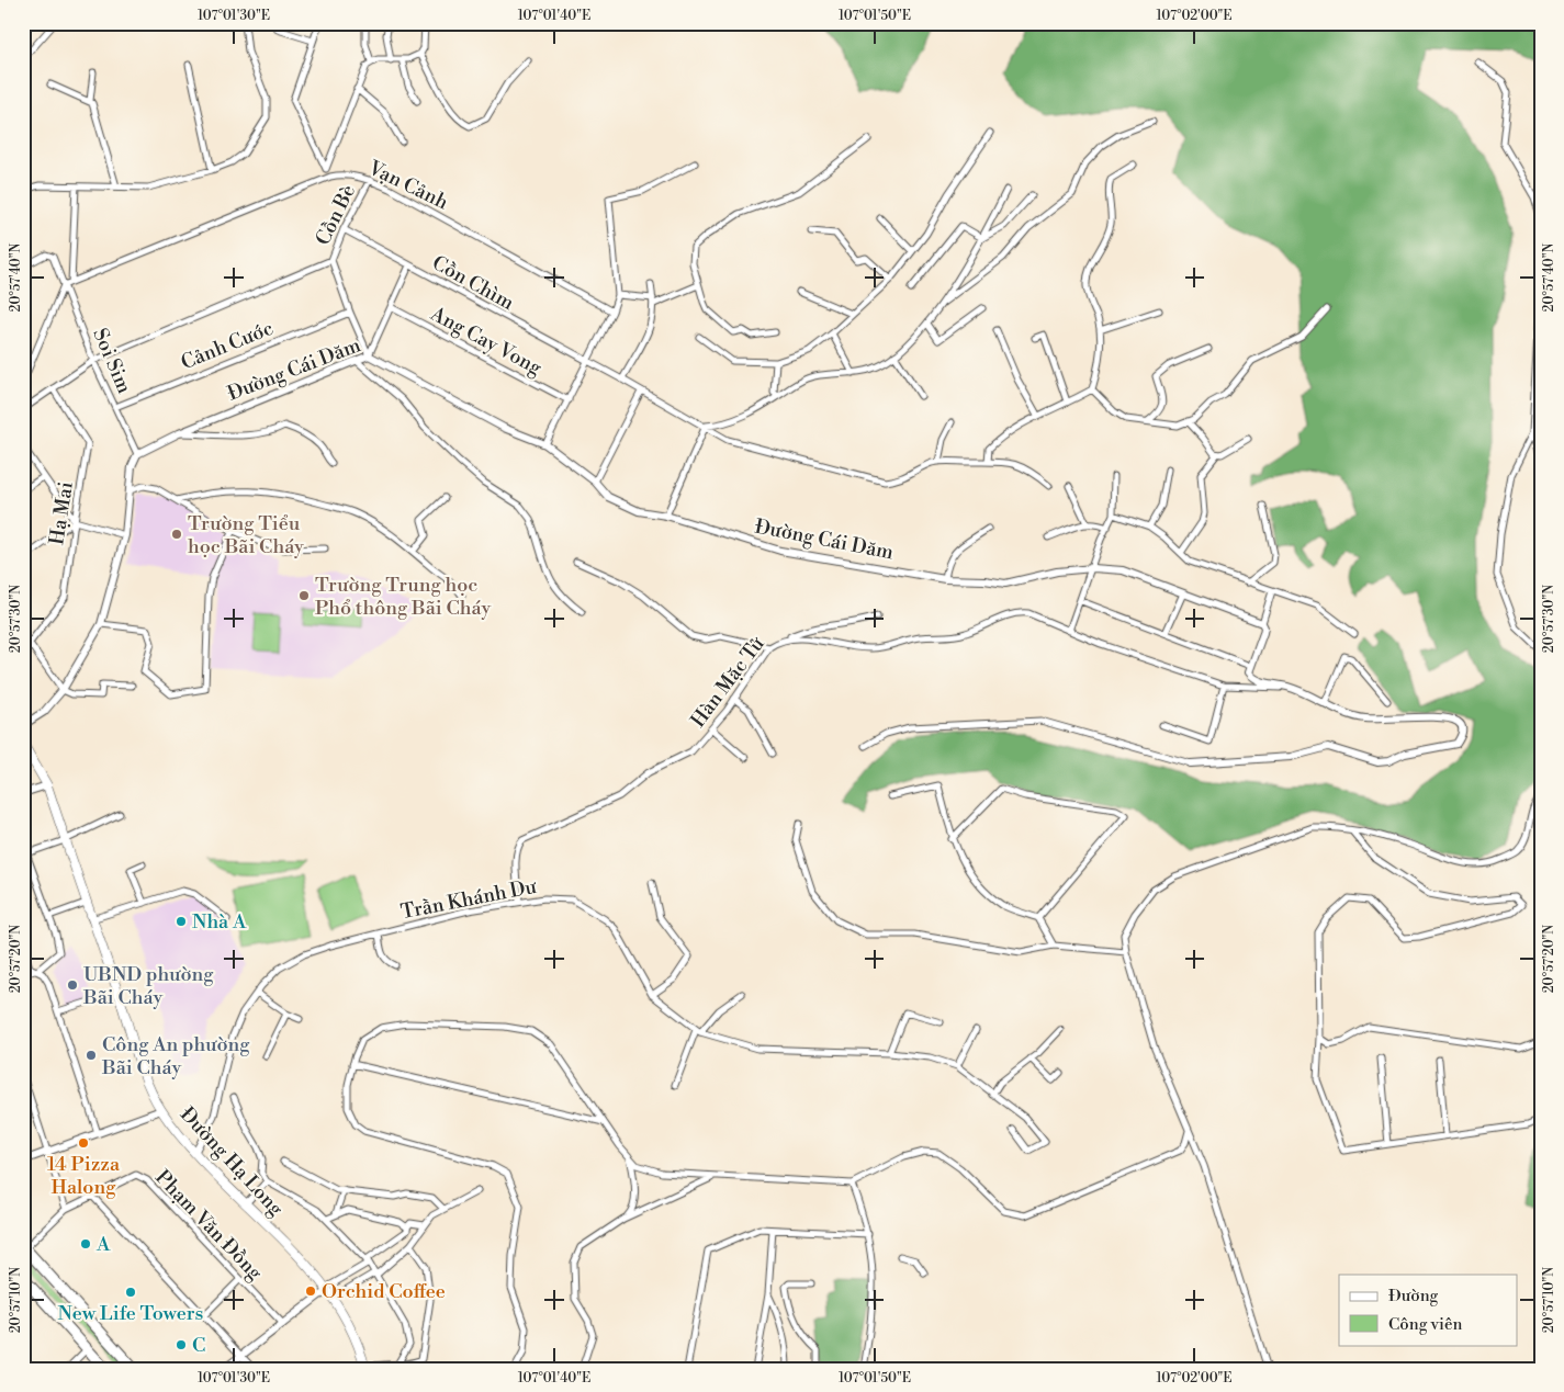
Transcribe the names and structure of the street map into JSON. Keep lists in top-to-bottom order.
{
  "streets": {
    "main road": ["Đường Hạ Long"],
    "street": [
      "Vạn Cảnh",
      "Cồn Bè",
      "Cồn Chìm",
      "Ang Cay Vong",
      "Cảnh Cước",
      "Soi Sim",
      "Đường Cái Dăm",
      "Hạ Mai",
      "Hàn Mặc Tử",
      "Trần Khánh Dư",
      "Phạm Văn Đồng"
    ]
  },
  "crossings": [
    ["Vạn Cảnh", "Cồn Bè"],
    ["Cồn Bè", "Cồn Chìm"],
    ["Cồn Bè", "Cảnh Cước"],
    ["Cồn Bè", "Đường Cái Dăm"],
    ["Cảnh Cước", "Soi Sim"],
    ["Soi Sim", "Đường Cái Dăm"],
    ["Hàn Mặc Tử", "Trần Khánh Dư"],
    ["Trần Khánh Dư", "Đường Hạ Long"]
  ],
  "places": [
    "Trường Tiểu học Bãi Cháy",
    "Trường Trung học Phổ thông Bãi Cháy",
    "Nhà A",
    "UBND phường Bãi Cháy",
    "Công An phường Bãi Cháy",
    "14 Pizza Halong",
    "A",
    "Orchid Coffee",
    "New Life Towers",
    "C"
  ],
  "legend": ["Đường", "Công viên"],
  "coordinates": [
    "107°01'30\"E",
    "107°01'40\"E",
    "107°01'50\"E",
    "107°02'00\"E",
    "20°57'40\"N",
    "20°57'30\"N",
    "20°57'20\"N",
    "20°57'10\"N"
  ]
}
